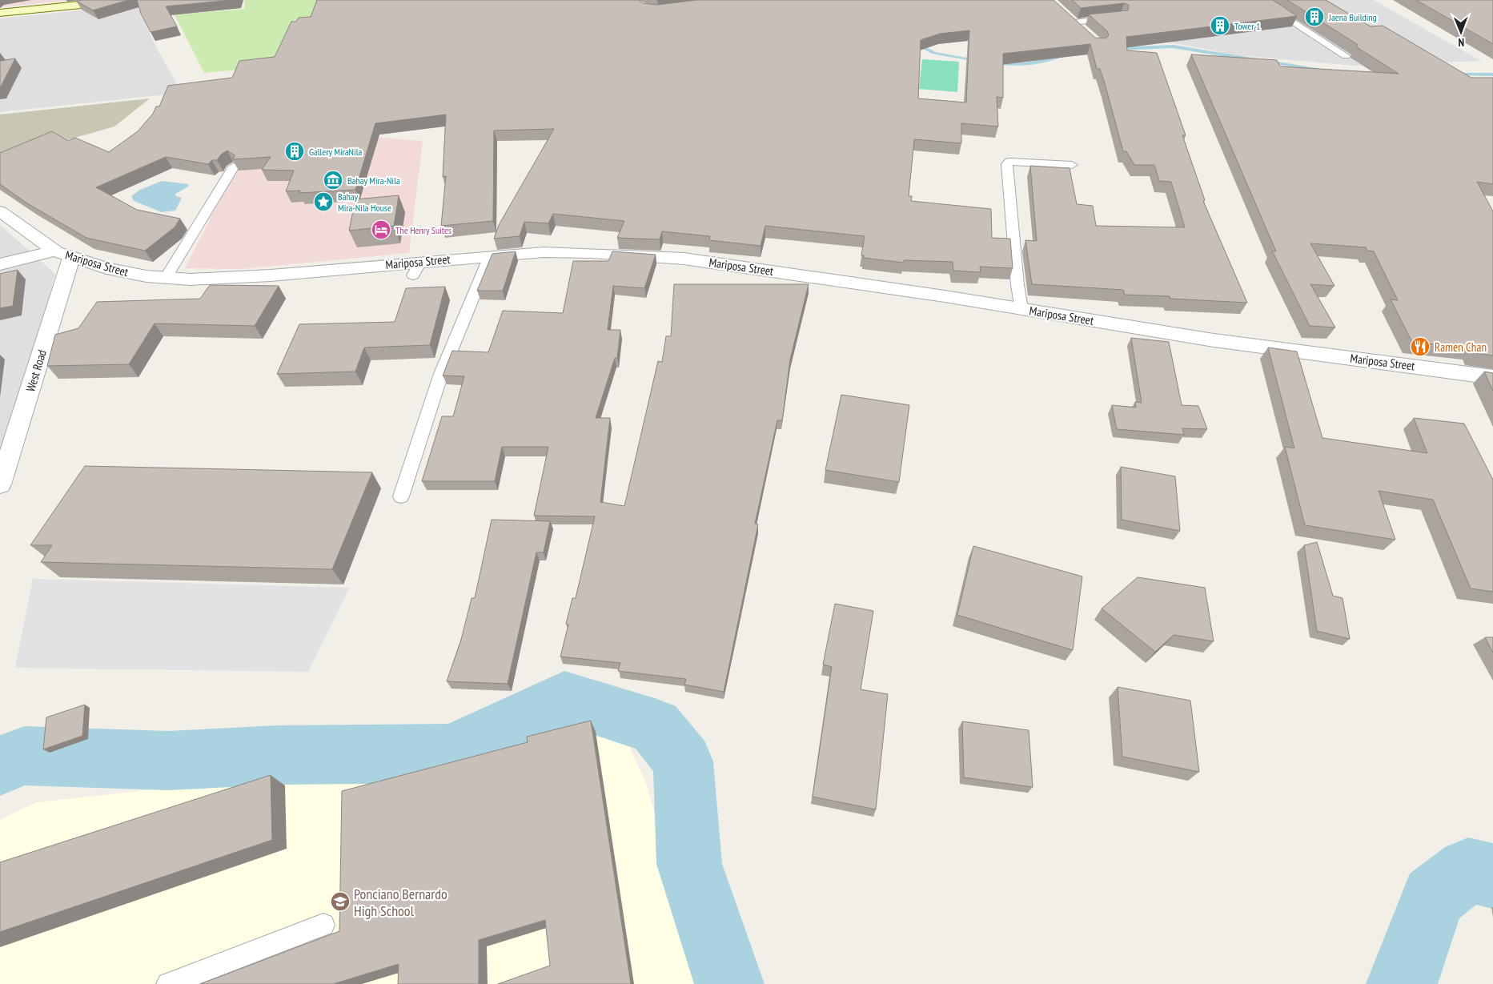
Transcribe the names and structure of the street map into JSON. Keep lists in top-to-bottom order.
{
  "streets": {
    "street": ["Mariposa Street", "West Road"]
  },
  "crossings": [
    ["Mariposa Street", "West Road"]
  ],
  "places": {
    "building": ["Jaena Building", "Tower 1", "Gallery MiraNila"],
    "museum": ["Bahay Mira-Nila"],
    "place": ["Bahay Mira-Nila House"],
    "hotel": ["The Henry Suites"],
    "restaurant": ["Ramen Chan"],
    "school or university": ["Ponciano Bernardo High School"]
  },
  "north": "bottom"
}
